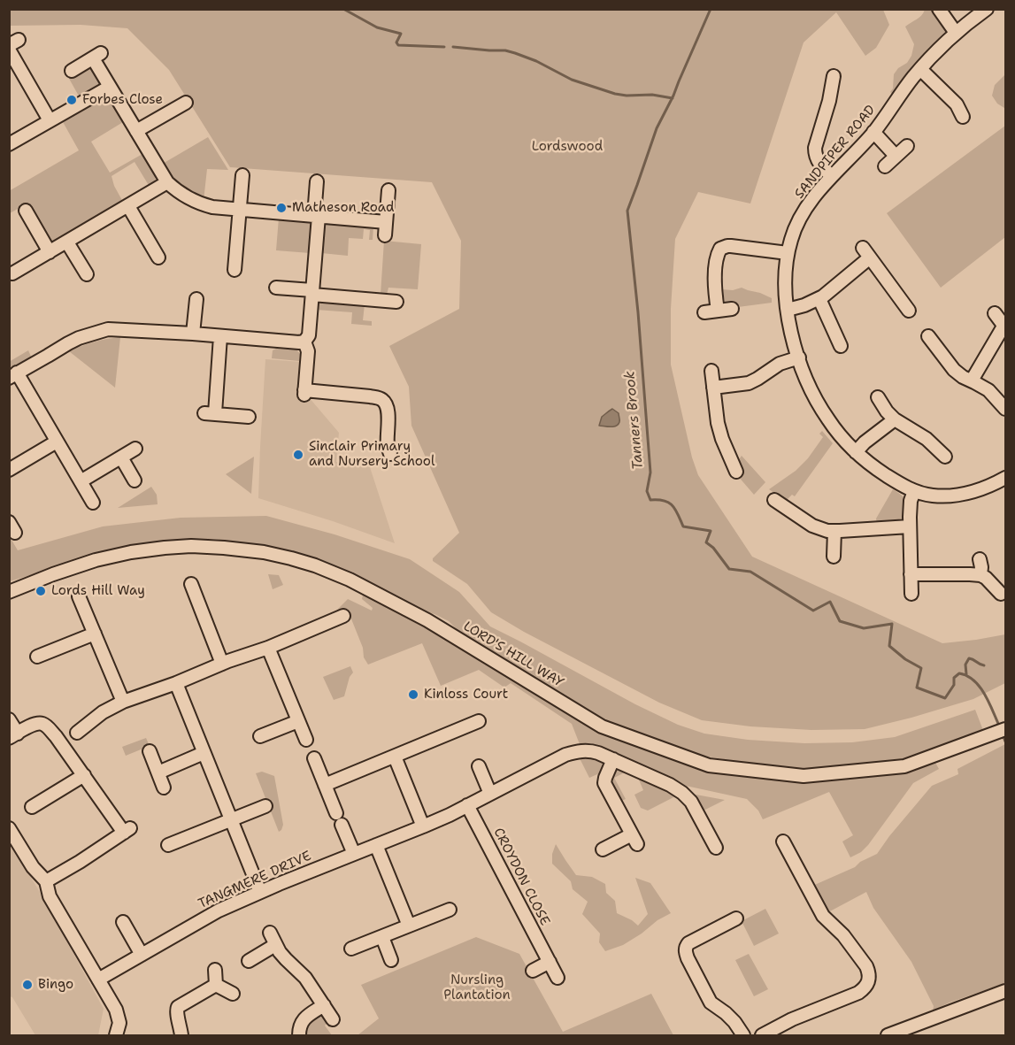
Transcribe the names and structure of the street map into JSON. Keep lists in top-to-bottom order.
{
  "streets": {
    "street": [
      "SANDPIPER ROAD",
      "LORD'S HILL WAY",
      "CROYDON CLOSE",
      "TANGMERE DRIVE"
    ]
  },
  "crossings": [
    ["CROYDON CLOSE", "TANGMERE DRIVE"]
  ],
  "water": ["Tanners Brook"],
  "parks": ["Lordswood", "Nursling Plantation"],
  "places": [
    "Forbes Close",
    "Matheson Road",
    "Sinclair Primary and Nursery School",
    "Lords Hill Way",
    "Kinloss Court",
    "Bingo"
  ]
}
